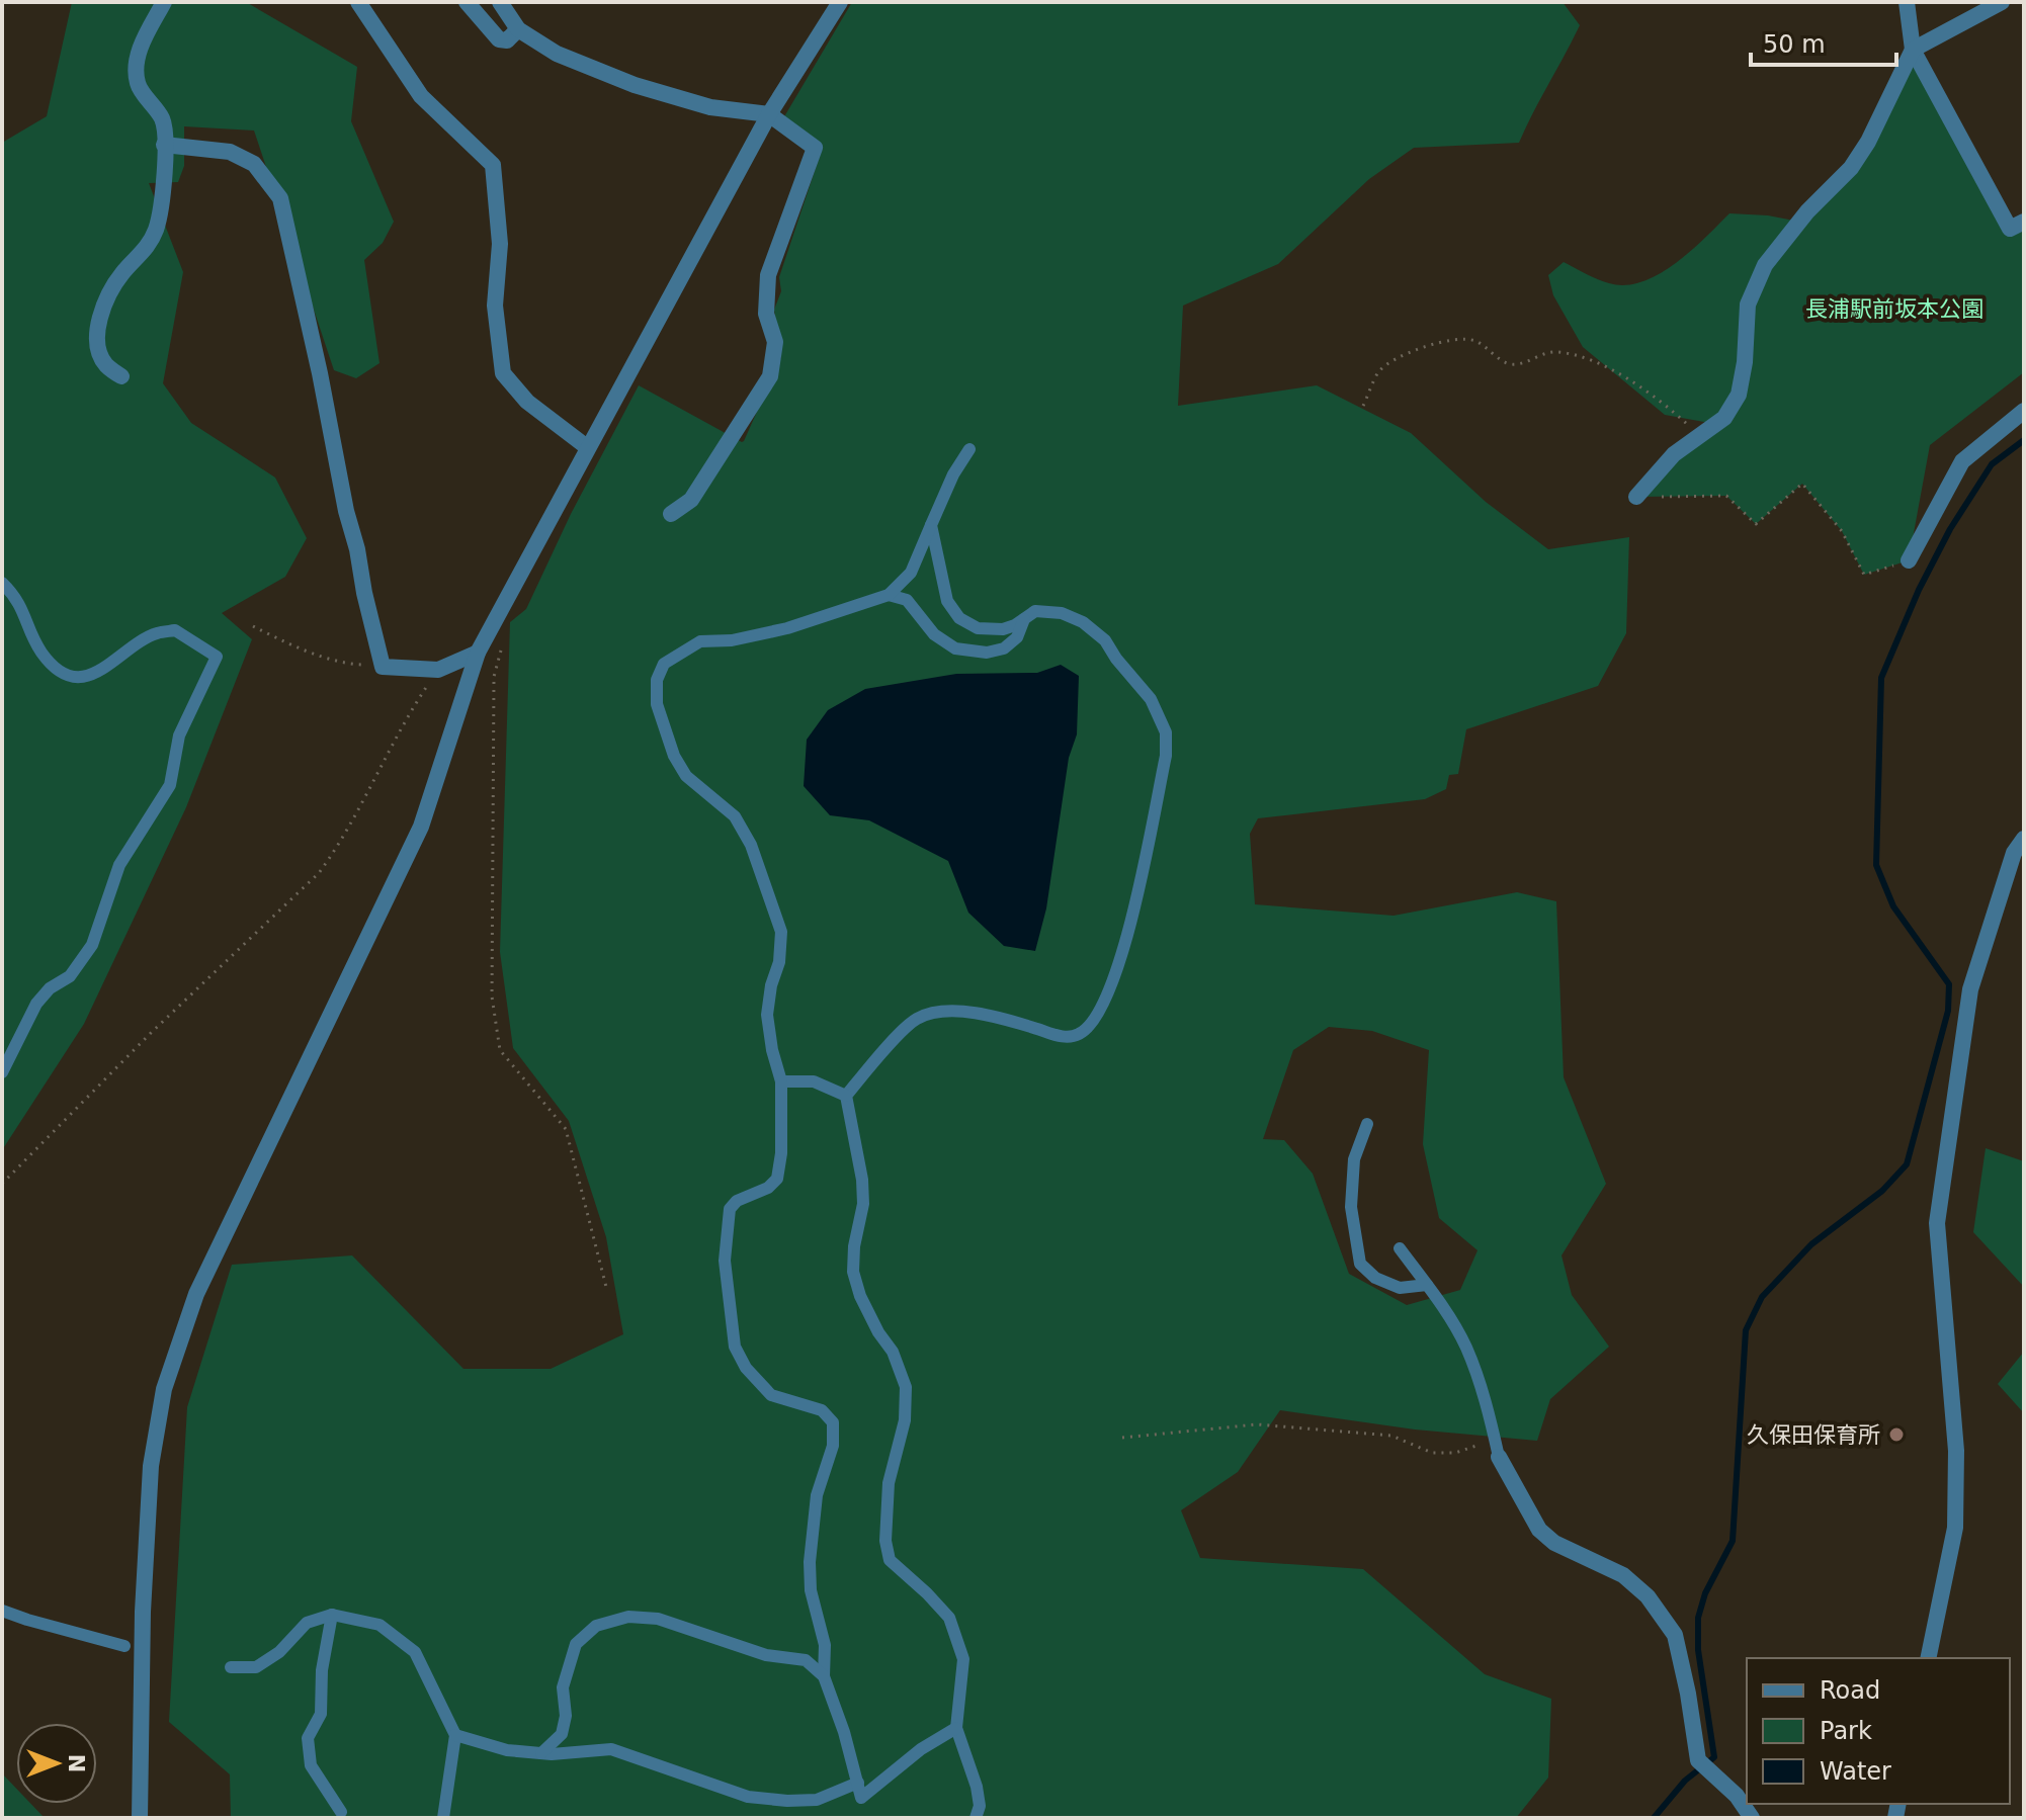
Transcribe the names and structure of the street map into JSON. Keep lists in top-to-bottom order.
{
  "parks": ["長浦駅前坂本公園"],
  "places": ["久保田保育所"],
  "legend": ["Road", "Park", "Water"],
  "scale_bar": "50 m",
  "north": "right"
}
